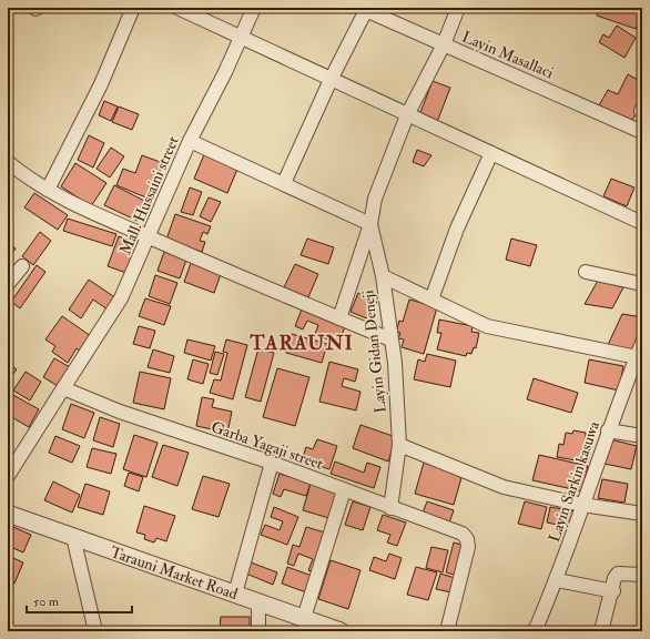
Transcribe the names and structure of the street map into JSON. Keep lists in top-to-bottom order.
{
  "streets": {
    "street": [
      "Layin Masallaci",
      "Mall. Hussaini street",
      "Layin Gidan Deneji",
      "Garba Yagaji street",
      "Layin Sarkin kasuwa",
      "Tarauni Market Road"
    ]
  },
  "crossings": [
    ["Mall. Hussaini street", "Garba Yagaji street"],
    ["Layin Gidan Deneji", "Garba Yagaji street"],
    ["Layin Gidan Deneji", "Layin Sarkin kasuwa"]
  ],
  "districts": ["TARAUNI"],
  "scale_bar": "50 m"
}
